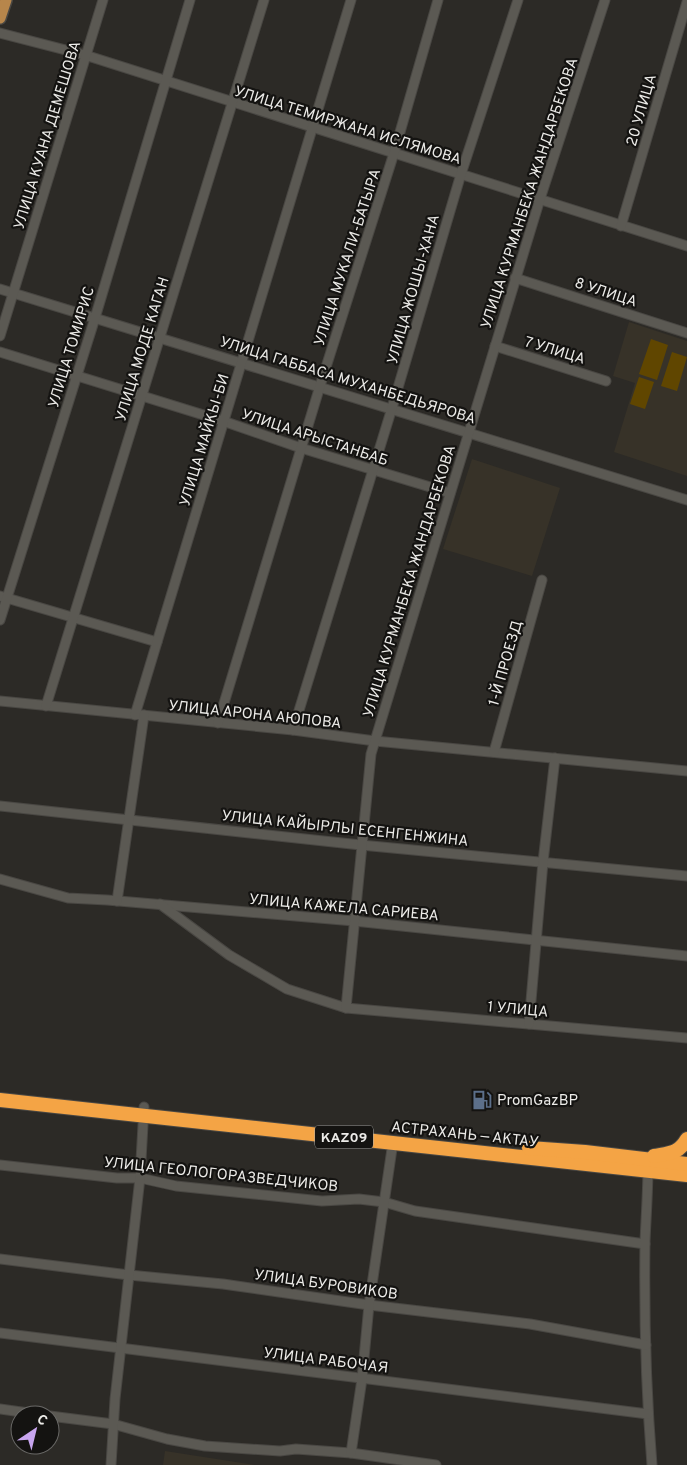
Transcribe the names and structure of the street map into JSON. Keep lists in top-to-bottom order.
{
  "streets": {
    "highway": ["АСТРАХАНЬ — АКТАУ", "KAZ09"],
    "street": [
      "20 УЛИЦА",
      "УЛИЦА ТЕМИРЖАНА ИСЛЯМОВА",
      "УЛИЦА КУАНА ДЕМЕШОВА",
      "УЛИЦА КУРМАНБЕКА ЖАНДАРБЕКОВА",
      "УЛИЦА МУКАЛИ-БАТЫРА",
      "УЛИЦА ЖОШЫ-ХАНА",
      "8 УЛИЦА",
      "УЛИЦА ТОМИРИС",
      "УЛИЦА МОДЕ КАГАН",
      "7 УЛИЦА",
      "УЛИЦА ГАББАСА МУХАНБЕДЬЯРОВА",
      "УЛИЦА АРЫСТАНБАБ",
      "УЛИЦА МАЙКЫ-БИ",
      "1-Й ПРОЕЗД",
      "УЛИЦА АРОНА АЮПОВА",
      "УЛИЦА КАЙЫРЛЫ ЕСЕНГЕНЖИНА",
      "УЛИЦА КАЖЕЛА САРИЕВА",
      "1 УЛИЦА",
      "УЛИЦА ГЕОЛОГОРАЗВЕДЧИКОВ",
      "УЛИЦА БУРОВИКОВ",
      "УЛИЦА РАБОЧАЯ"
    ]
  },
  "crossings": [
    ["20 УЛИЦА", "УЛИЦА ТЕМИРЖАНА ИСЛЯМОВА"],
    ["УЛИЦА ТЕМИРЖАНА ИСЛЯМОВА", "УЛИЦА КУАНА ДЕМЕШОВА"],
    ["УЛИЦА ТЕМИРЖАНА ИСЛЯМОВА", "УЛИЦА КУРМАНБЕКА ЖАНДАРБЕКОВА"],
    ["УЛИЦА ТЕМИРЖАНА ИСЛЯМОВА", "УЛИЦА МУКАЛИ-БАТЫРА"],
    ["УЛИЦА ТЕМИРЖАНА ИСЛЯМОВА", "УЛИЦА ЖОШЫ-ХАНА"],
    ["УЛИЦА ТЕМИРЖАНА ИСЛЯМОВА", "УЛИЦА ТОМИРИС"],
    ["УЛИЦА ТЕМИРЖАНА ИСЛЯМОВА", "УЛИЦА МОДЕ КАГАН"],
    ["УЛИЦА ТЕМИРЖАНА ИСЛЯМОВА", "УЛИЦА МАЙКЫ-БИ"],
    ["УЛИЦА КУАНА ДЕМЕШОВА", "УЛИЦА ГАББАСА МУХАНБЕДЬЯРОВА"],
    ["УЛИЦА КУРМАНБЕКА ЖАНДАРБЕКОВА", "8 УЛИЦА"],
    ["УЛИЦА КУРМАНБЕКА ЖАНДАРБЕКОВА", "7 УЛИЦА"],
    ["УЛИЦА КУРМАНБЕКА ЖАНДАРБЕКОВА", "УЛИЦА ГАББАСА МУХАНБЕДЬЯРОВА"],
    ["УЛИЦА КУРМАНБЕКА ЖАНДАРБЕКОВА", "УЛИЦА АРЫСТАНБАБ"],
    ["УЛИЦА КУРМАНБЕКА ЖАНДАРБЕКОВА", "УЛИЦА АРОНА АЮПОВА"],
    ["УЛИЦА КУРМАНБЕКА ЖАНДАРБЕКОВА", "УЛИЦА КАЙЫРЛЫ ЕСЕНГЕНЖИНА"],
    ["УЛИЦА КУРМАНБЕКА ЖАНДАРБЕКОВА", "УЛИЦА КАЖЕЛА САРИЕВА"],
    ["УЛИЦА КУРМАНБЕКА ЖАНДАРБЕКОВА", "1 УЛИЦА"],
    ["УЛИЦА МУКАЛИ-БАТЫРА", "УЛИЦА ГАББАСА МУХАНБЕДЬЯРОВА"],
    ["УЛИЦА МУКАЛИ-БАТЫРА", "УЛИЦА АРЫСТАНБАБ"],
    ["УЛИЦА МУКАЛИ-БАТЫРА", "УЛИЦА АРОНА АЮПОВА"],
    ["УЛИЦА ЖОШЫ-ХАНА", "УЛИЦА ГАББАСА МУХАНБЕДЬЯРОВА"],
    ["УЛИЦА ЖОШЫ-ХАНА", "УЛИЦА АРЫСТАНБАБ"],
    ["УЛИЦА ЖОШЫ-ХАНА", "УЛИЦА АРОНА АЮПОВА"],
    ["УЛИЦА ТОМИРИС", "УЛИЦА ГАББАСА МУХАНБЕДЬЯРОВА"],
    ["УЛИЦА ТОМИРИС", "УЛИЦА АРЫСТАНБАБ"],
    ["УЛИЦА МОДЕ КАГАН", "УЛИЦА ГАББАСА МУХАНБЕДЬЯРОВА"],
    ["УЛИЦА МОДЕ КАГАН", "УЛИЦА АРЫСТАНБАБ"],
    ["УЛИЦА МОДЕ КАГАН", "УЛИЦА АРОНА АЮПОВА"],
    ["УЛИЦА ГАББАСА МУХАНБЕДЬЯРОВА", "УЛИЦА МАЙКЫ-БИ"],
    ["УЛИЦА АРЫСТАНБАБ", "УЛИЦА МАЙКЫ-БИ"],
    ["УЛИЦА МАЙКЫ-БИ", "УЛИЦА АРОНА АЮПОВА"],
    ["УЛИЦА МАЙКЫ-БИ", "УЛИЦА КАЙЫРЛЫ ЕСЕНГЕНЖИНА"],
    ["УЛИЦА МАЙКЫ-БИ", "УЛИЦА КАЖЕЛА САРИЕВА"],
    ["1-Й ПРОЕЗД", "УЛИЦА АРОНА АЮПОВА"],
    ["УЛИЦА КАЖЕЛА САРИЕВА", "1 УЛИЦА"]
  ],
  "places": {
    "fuel station": ["PromGazBP"]
  },
  "north": "top right"
}
